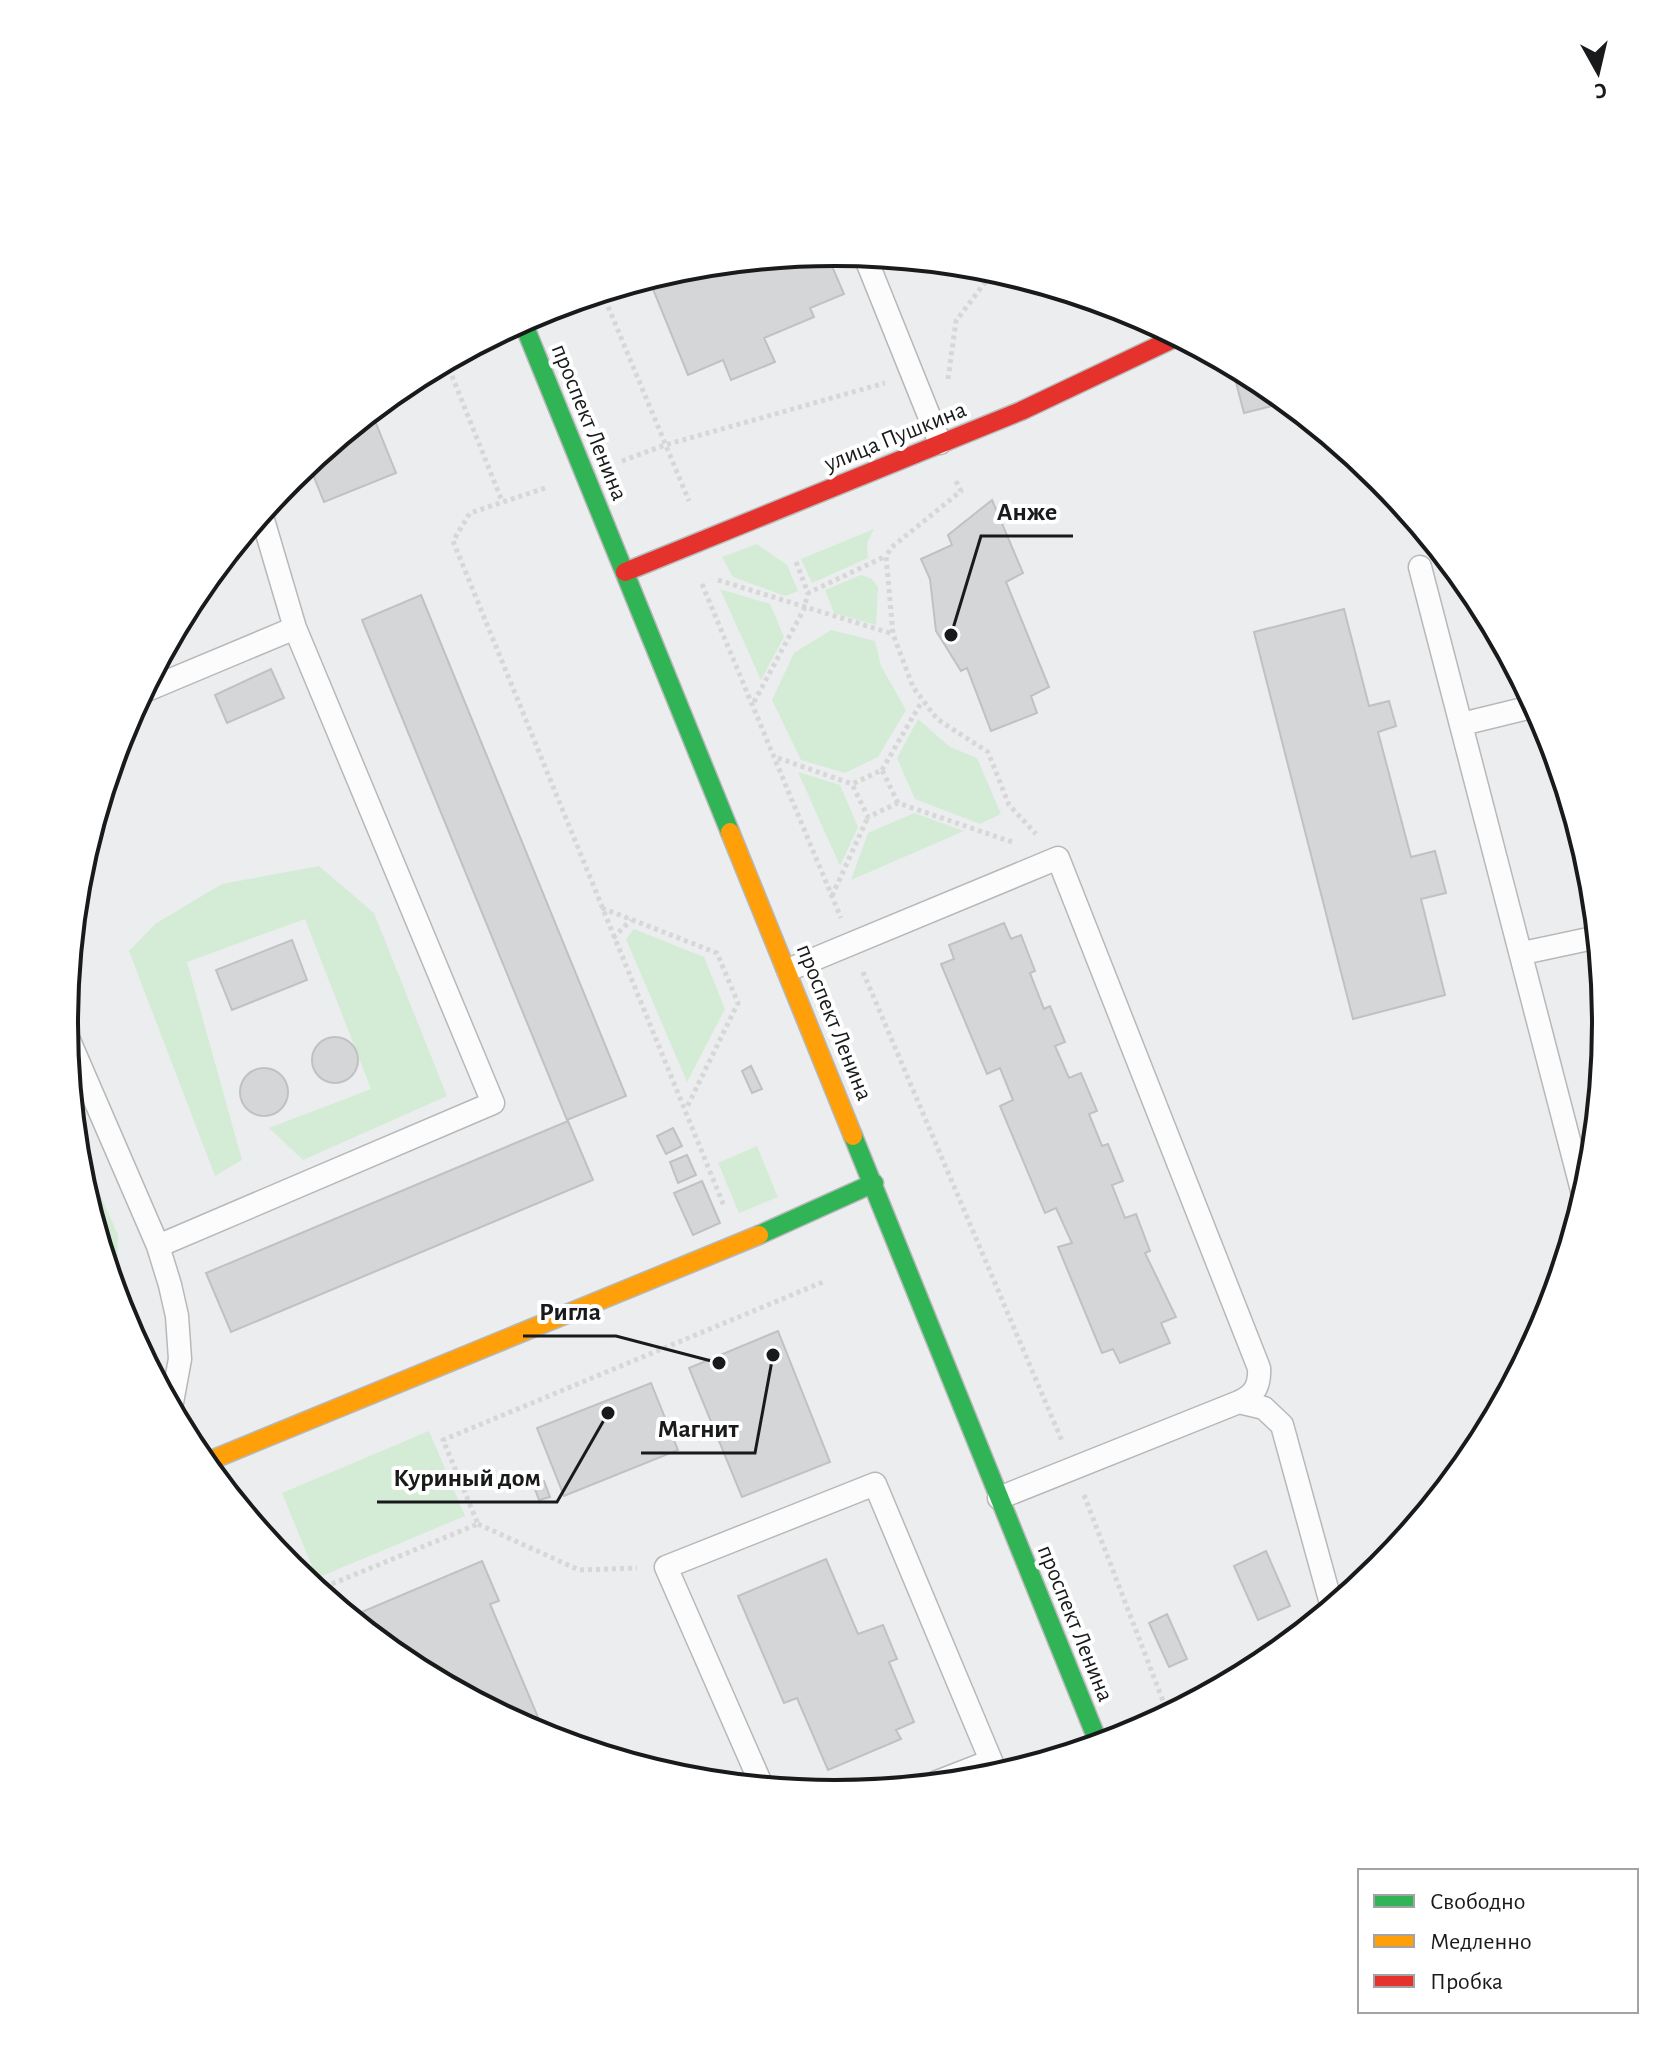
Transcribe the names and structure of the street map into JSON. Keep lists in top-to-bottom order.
{
  "streets": {
    "main road": ["проспект Ленина", "улица Пушкина"]
  },
  "crossings": [
    ["проспект Ленина", "улица Пушкина"]
  ],
  "places": [
    "Анже",
    "Магнит",
    "Ригла",
    "Куриный дом"
  ],
  "legend": ["Свободно", "Медленно", "Пробка"],
  "north": "bottom"
}
